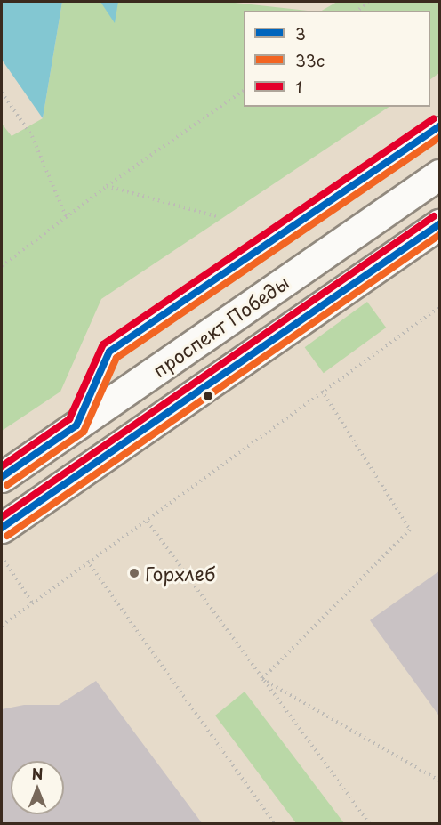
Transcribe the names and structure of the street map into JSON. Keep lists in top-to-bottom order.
{
  "streets": {
    "main road": ["проспект Победы"]
  },
  "places": ["Горхлеб"],
  "lines": ["transit line 1", "transit line 3", "transit line 33с"],
  "legend": ["3", "33с", "1"],
  "north": "top"
}
